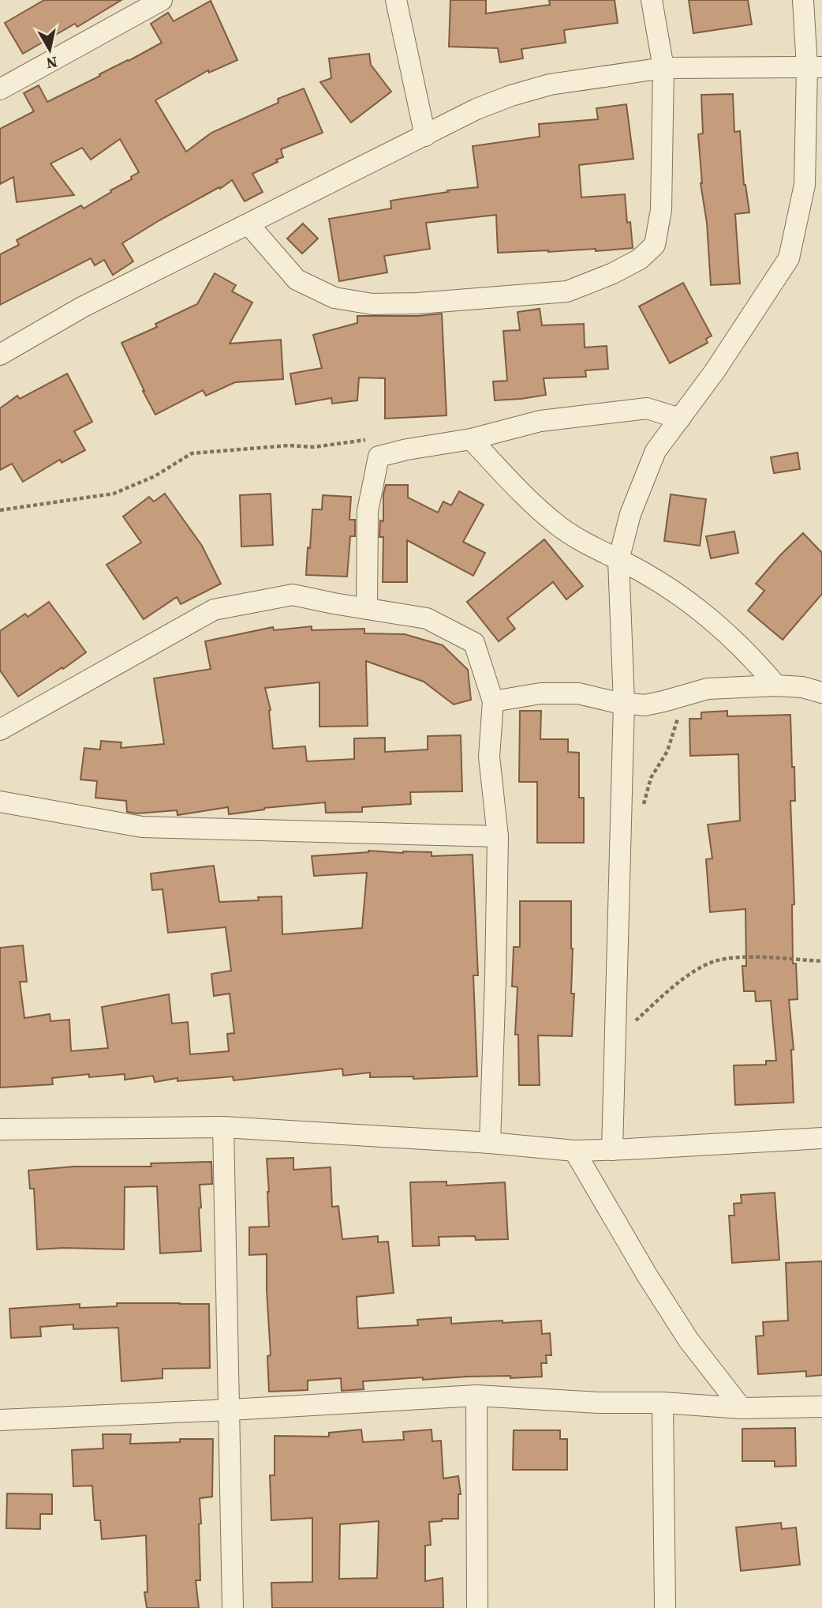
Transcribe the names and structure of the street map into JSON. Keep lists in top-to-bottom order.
{
  "north": "bottom"
}
